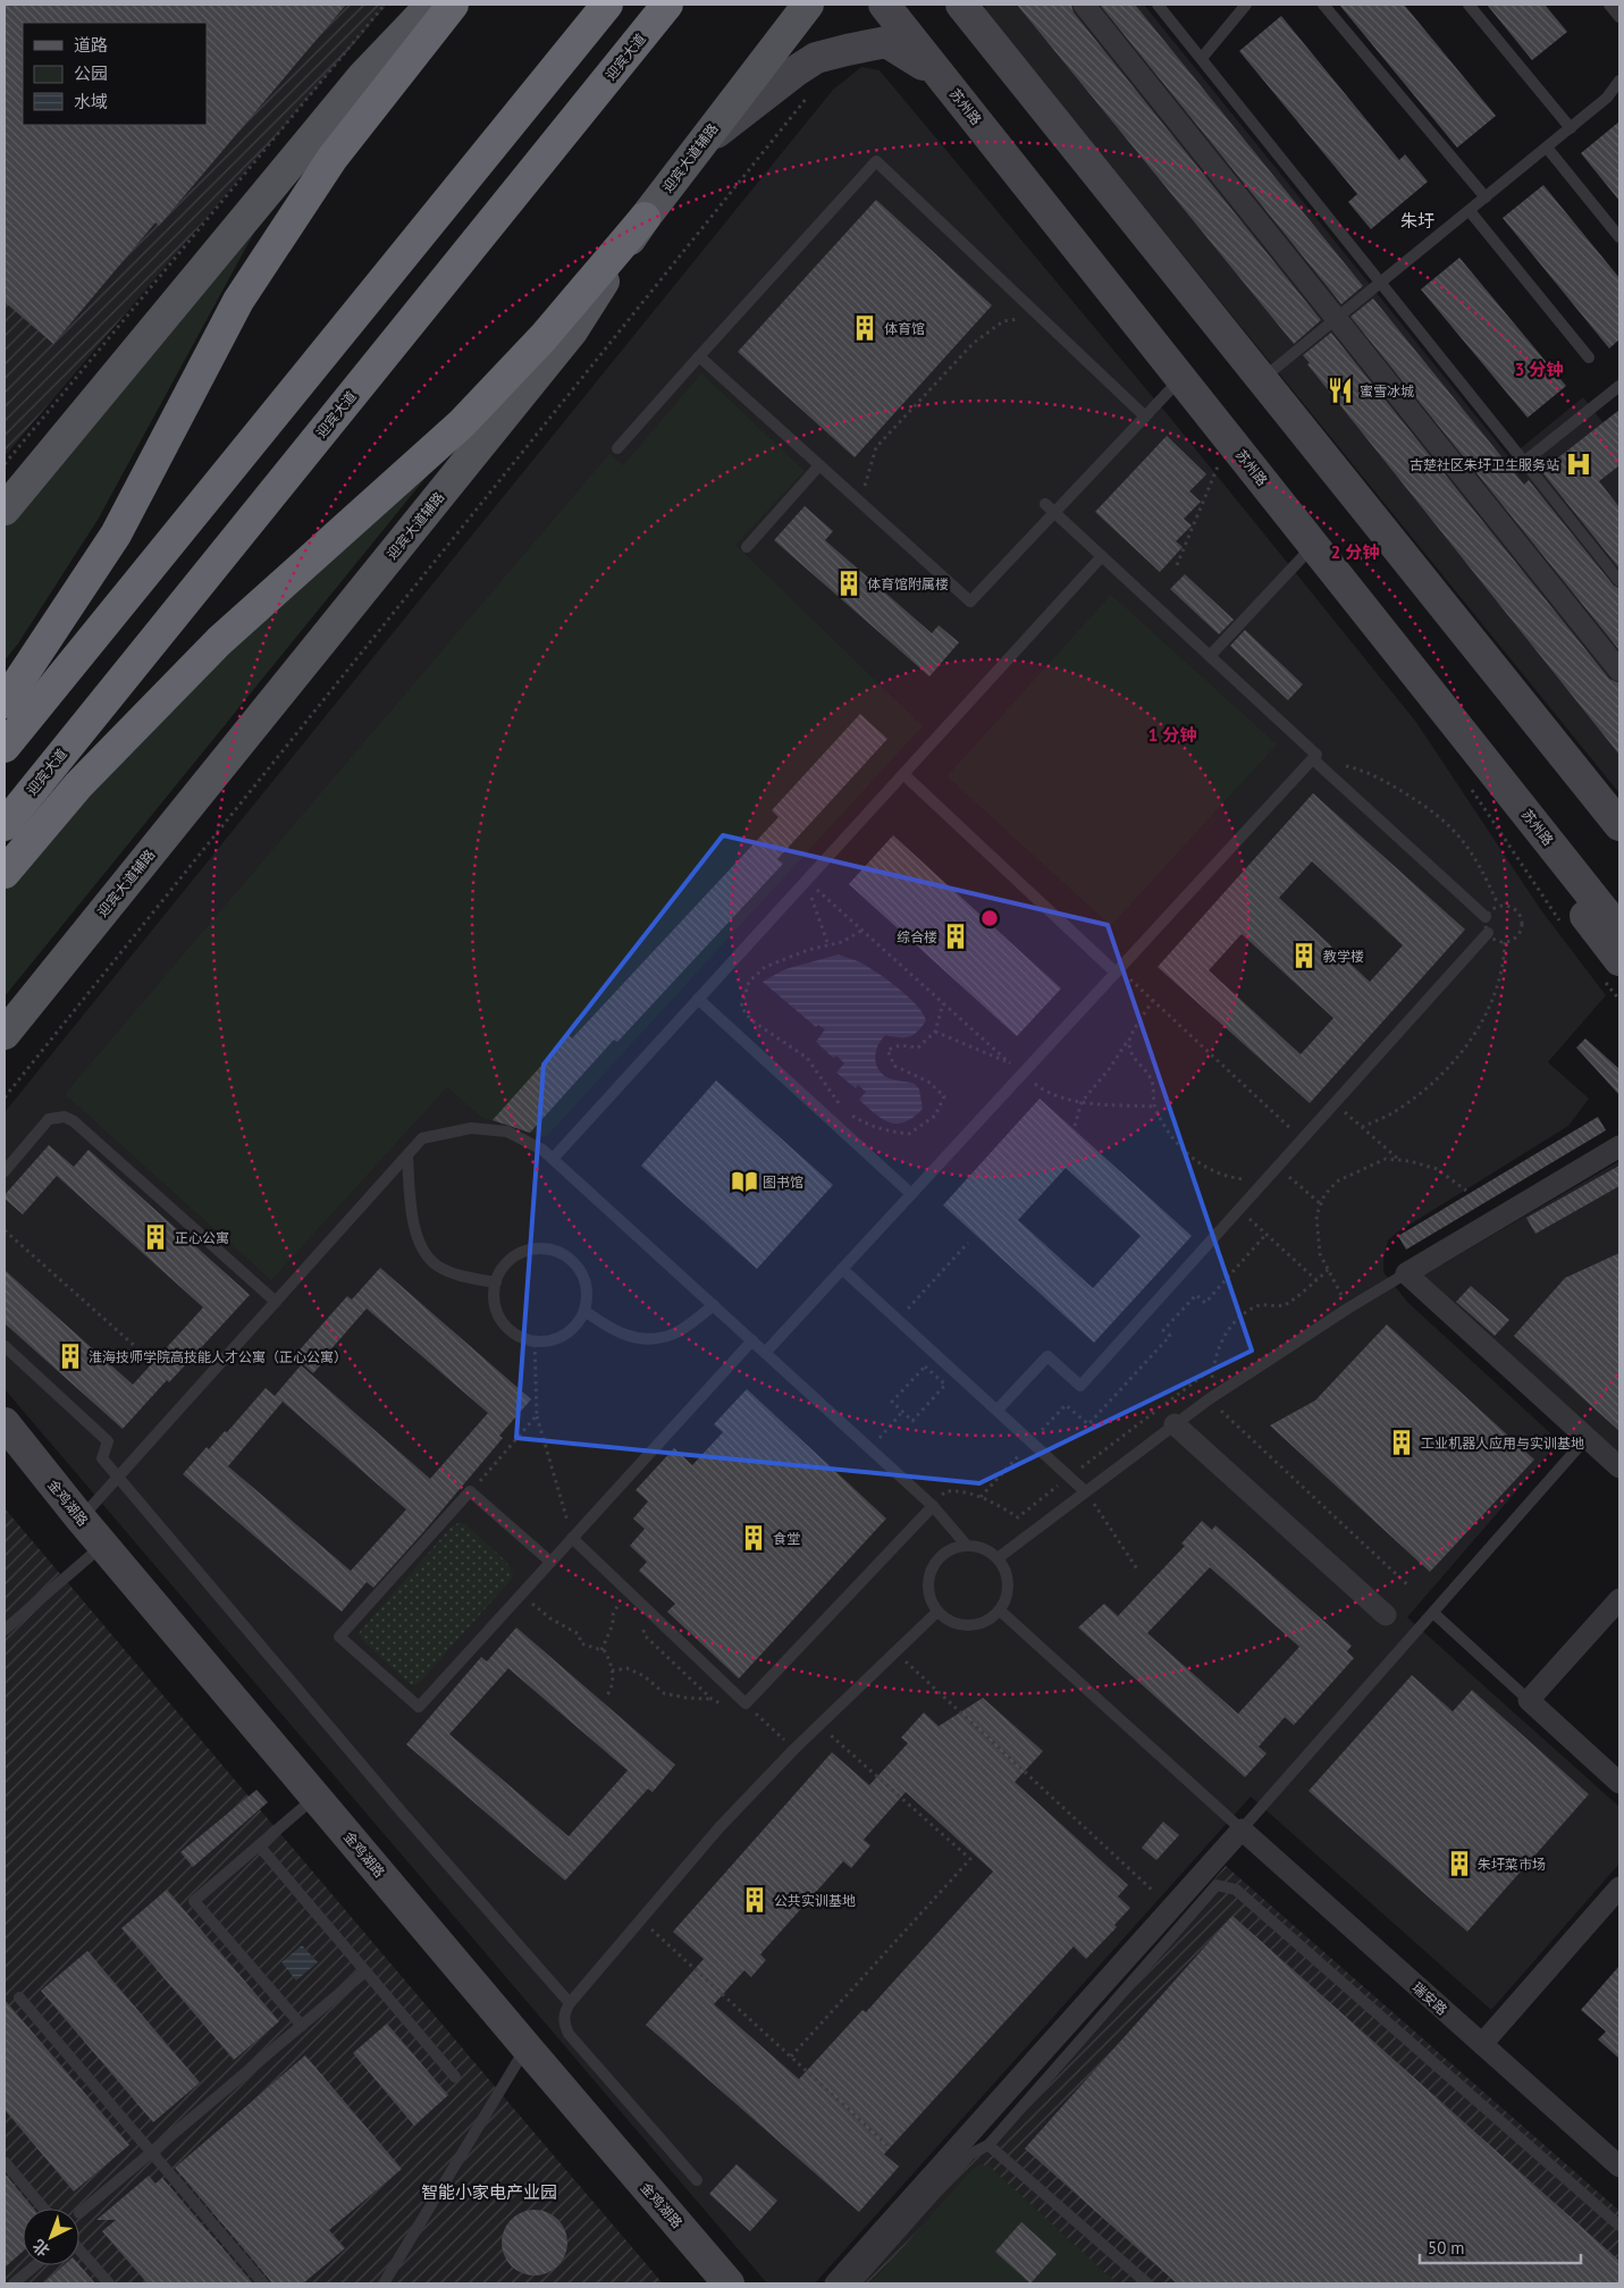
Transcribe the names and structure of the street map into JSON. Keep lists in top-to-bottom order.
{
  "streets": {
    "highway": ["迎宾大道"],
    "main road": ["苏州路", "迎宾大道辅路", "金鸡湖路"],
    "street": ["瑞安路"]
  },
  "districts": ["朱圩", "智能小家电产业园"],
  "places": {
    "building": [
      "体育馆",
      "体育馆附属楼",
      "综合楼",
      "教学楼",
      "正心公寓",
      "淮海技师学院高技能人才公寓（正心公寓）",
      "工业机器人应用与实训基地",
      "食堂",
      "朱圩菜市场",
      "公共实训基地"
    ],
    "restaurant": ["蜜雪冰城"],
    "hospital": ["古楚社区朱圩卫生服务站"],
    "library": ["图书馆"]
  },
  "legend": ["道路", "公园", "水域"],
  "scale_bar": "50 m",
  "north": "bottom left",
  "rings": ["3 分钟", "2 分钟", "1 分钟"]
}
